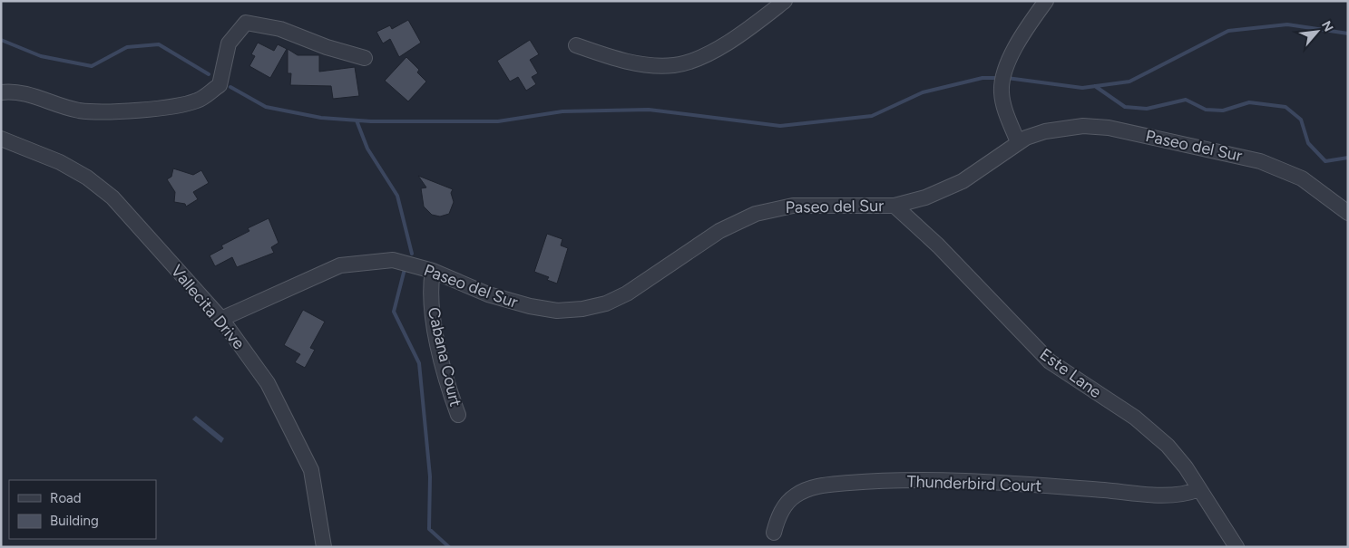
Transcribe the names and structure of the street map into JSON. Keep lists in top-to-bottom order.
{
  "streets": {
    "street": [
      "Paseo del Sur",
      "Vallecita Drive",
      "Cabana Court",
      "Este Lane",
      "Thunderbird Court"
    ]
  },
  "crossings": [
    ["Paseo del Sur", "Vallecita Drive"],
    ["Paseo del Sur", "Cabana Court"],
    ["Paseo del Sur", "Este Lane"],
    ["Este Lane", "Thunderbird Court"]
  ],
  "legend": ["Road", "Building"],
  "north": "top right"
}
